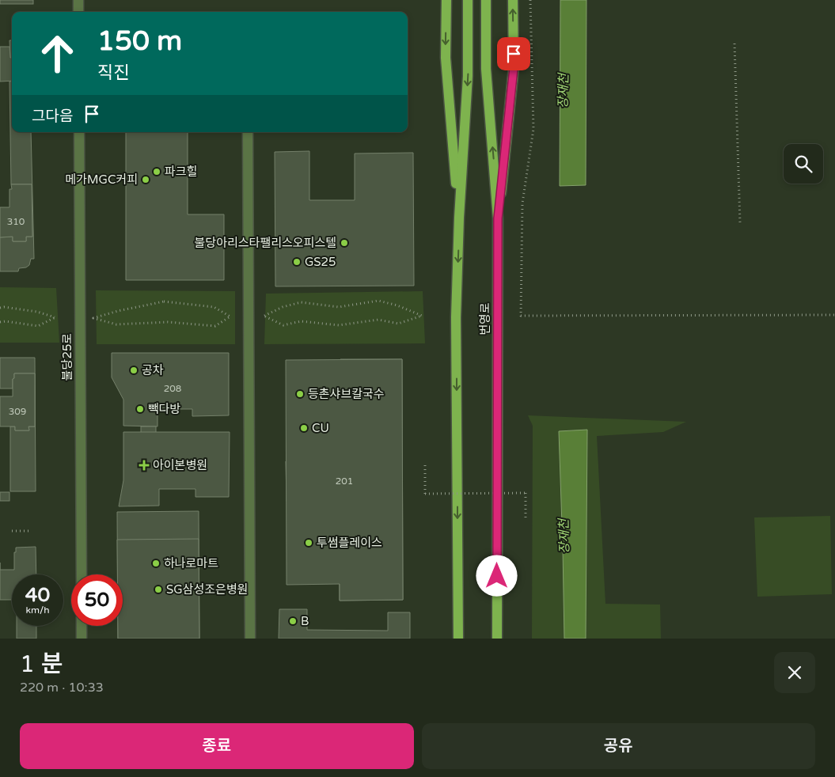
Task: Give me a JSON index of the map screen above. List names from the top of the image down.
{
  "streets": {
    "main road": ["번영로"],
    "street": ["불당25로"]
  },
  "water": ["장재천"],
  "places": {
    "other": [
      "파크힐",
      "메가MGC커피",
      "불당아리스타팰리스오피스텔",
      "GS25",
      "공차",
      "등촌샤브칼국수",
      "빽다방",
      "CU",
      "투썸플레이스",
      "하나로마트",
      "SG삼성조은병원",
      "B"
    ],
    "health": ["아이본병원"]
  },
  "house_numbers": [
    "310",
    "208",
    "309",
    "201"
  ],
  "page": {
    "turn": ["150 m", "직진"],
    "then": "그다음",
    "speed": "40 km/h",
    "limit": "50",
    "heading": ["1 분", "220 m · 10:33"],
    "buttons": ["종료", "공유"]
  }
}
